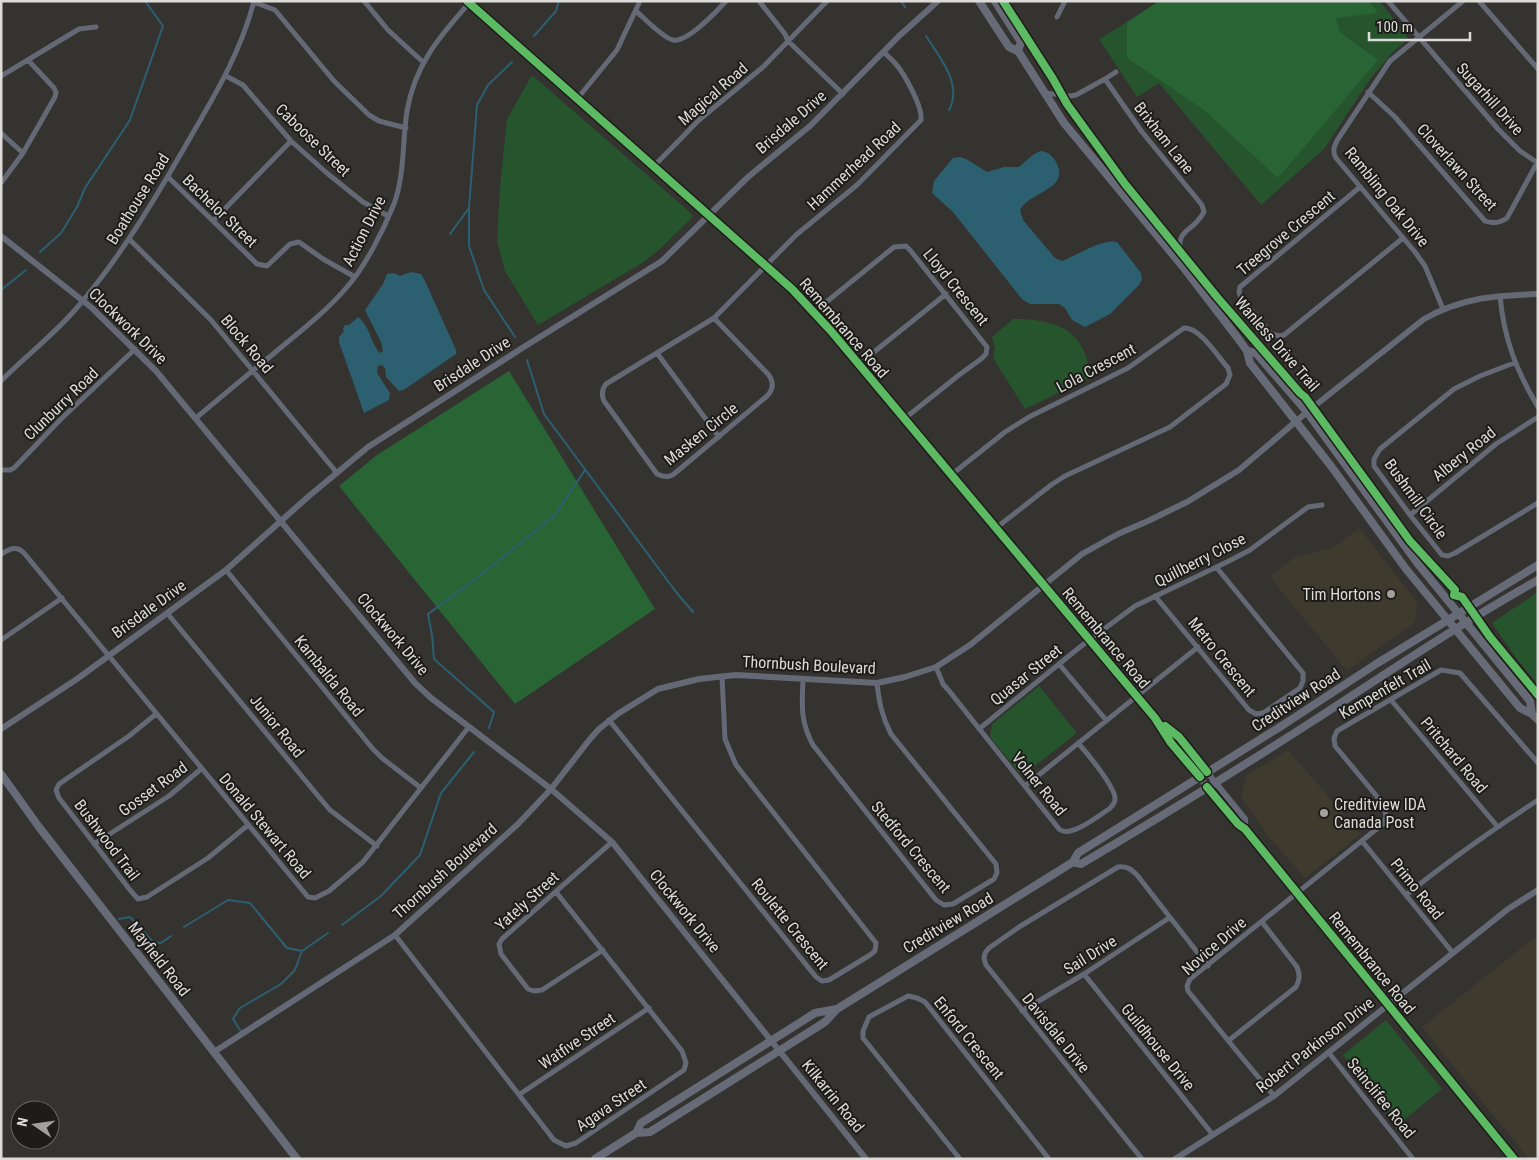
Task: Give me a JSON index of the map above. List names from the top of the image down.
{
  "streets": {
    "main road": ["Creditview Road", "Mayfield Road"],
    "street": [
      "Magical Road",
      "Sugarhill Drive",
      "Brisdale Drive",
      "Brixham Lane",
      "Caboose Street",
      "Hammerhead Road",
      "Cloverlawn Street",
      "Rambling Oak Drive",
      "Boathouse Road",
      "Bachelor Street",
      "Action Drive",
      "Treegrove Crescent",
      "Lloyd Crescent",
      "Clockwork Drive",
      "Remembrance Road",
      "Block Road",
      "Lola Crescent",
      "Clunburry Road",
      "Masken Circle",
      "Albery Road",
      "Bushmill Circle",
      "Quillberry Close",
      "Metro Crescent",
      "Thornbush Boulevard",
      "Quasar Street",
      "Kambalda Road",
      "Kempenfelt Trail",
      "Junior Road",
      "Pritchard Road",
      "Volner Road",
      "Gosset Road",
      "Donald Stewart Road",
      "Bushwood Trail",
      "Stedford Crescent",
      "Primo Road",
      "Yately Street",
      "Roulette Crescent",
      "Novice Drive",
      "Sail Drive",
      "Davisdale Drive",
      "Enford Crescent",
      "Watfive Street",
      "Robert Parkinson Drive",
      "Guildhouse Drive",
      "Kilkarrin Road",
      "Seinclifee Road",
      "Agava Street"
    ],
    "cycle path": ["Wanless Drive Trail"]
  },
  "crossings": [
    ["Magical Road", "Remembrance Road"],
    ["Sugarhill Drive", "Cloverlawn Street"],
    ["Sugarhill Drive", "Rambling Oak Drive"],
    ["Brisdale Drive", "Hammerhead Road"],
    ["Brisdale Drive", "Clockwork Drive"],
    ["Brisdale Drive", "Remembrance Road"],
    ["Brisdale Drive", "Block Road"],
    ["Brisdale Drive", "Kambalda Road"],
    ["Brisdale Drive", "Junior Road"],
    ["Brisdale Drive", "Donald Stewart Road"],
    ["Caboose Street", "Boathouse Road"],
    ["Caboose Street", "Action Drive"],
    ["Hammerhead Road", "Remembrance Road"],
    ["Hammerhead Road", "Masken Circle"],
    ["Cloverlawn Street", "Rambling Oak Drive"],
    ["Rambling Oak Drive", "Treegrove Crescent"],
    ["Rambling Oak Drive", "Thornbush Boulevard"],
    ["Boathouse Road", "Bachelor Street"],
    ["Boathouse Road", "Clockwork Drive"],
    ["Boathouse Road", "Block Road"],
    ["Bachelor Street", "Action Drive"],
    ["Action Drive", "Clockwork Drive"],
    ["Action Drive", "Remembrance Road"],
    ["Action Drive", "Block Road"],
    ["Lloyd Crescent", "Remembrance Road"],
    ["Clockwork Drive", "Clunburry Road"],
    ["Clockwork Drive", "Thornbush Boulevard"],
    ["Clockwork Drive", "Creditview Road"],
    ["Clockwork Drive", "Donald Stewart Road"],
    ["Clockwork Drive", "Yately Street"],
    ["Clockwork Drive", "Kilkarrin Road"],
    ["Remembrance Road", "Lola Crescent"],
    ["Remembrance Road", "Masken Circle"],
    ["Remembrance Road", "Quillberry Close"],
    ["Remembrance Road", "Thornbush Boulevard"],
    ["Remembrance Road", "Quasar Street"],
    ["Remembrance Road", "Kempenfelt Trail"],
    ["Remembrance Road", "Creditview Road"],
    ["Remembrance Road", "Novice Drive"],
    ["Remembrance Road", "Robert Parkinson Drive"],
    ["Albery Road", "Bushmill Circle"],
    ["Quillberry Close", "Metro Crescent"],
    ["Quillberry Close", "Quasar Street"],
    ["Thornbush Boulevard", "Volner Road"],
    ["Thornbush Boulevard", "Stedford Crescent"],
    ["Thornbush Boulevard", "Roulette Crescent"],
    ["Thornbush Boulevard", "Mayfield Road"],
    ["Thornbush Boulevard", "Agava Street"],
    ["Quasar Street", "Volner Road"],
    ["Kambalda Road", "Donald Stewart Road"],
    ["Kempenfelt Trail", "Pritchard Road"],
    ["Kempenfelt Trail", "Primo Road"],
    ["Kempenfelt Trail", "Novice Drive"],
    ["Creditview Road", "Kilkarrin Road"],
    ["Junior Road", "Donald Stewart Road"],
    ["Gosset Road", "Donald Stewart Road"],
    ["Gosset Road", "Bushwood Trail"],
    ["Donald Stewart Road", "Bushwood Trail"],
    ["Primo Road", "Robert Parkinson Drive"],
    ["Yately Street", "Agava Street"],
    ["Novice Drive", "Robert Parkinson Drive"],
    ["Sail Drive", "Davisdale Drive"],
    ["Sail Drive", "Guildhouse Drive"],
    ["Watfive Street", "Agava Street"],
    ["Robert Parkinson Drive", "Guildhouse Drive"],
    ["Robert Parkinson Drive", "Seinclifee Road"]
  ],
  "places": ["Tim Hortons", "Creditview IDA Canada Post"],
  "scale_bar": "100 m",
  "north": "left"
}
